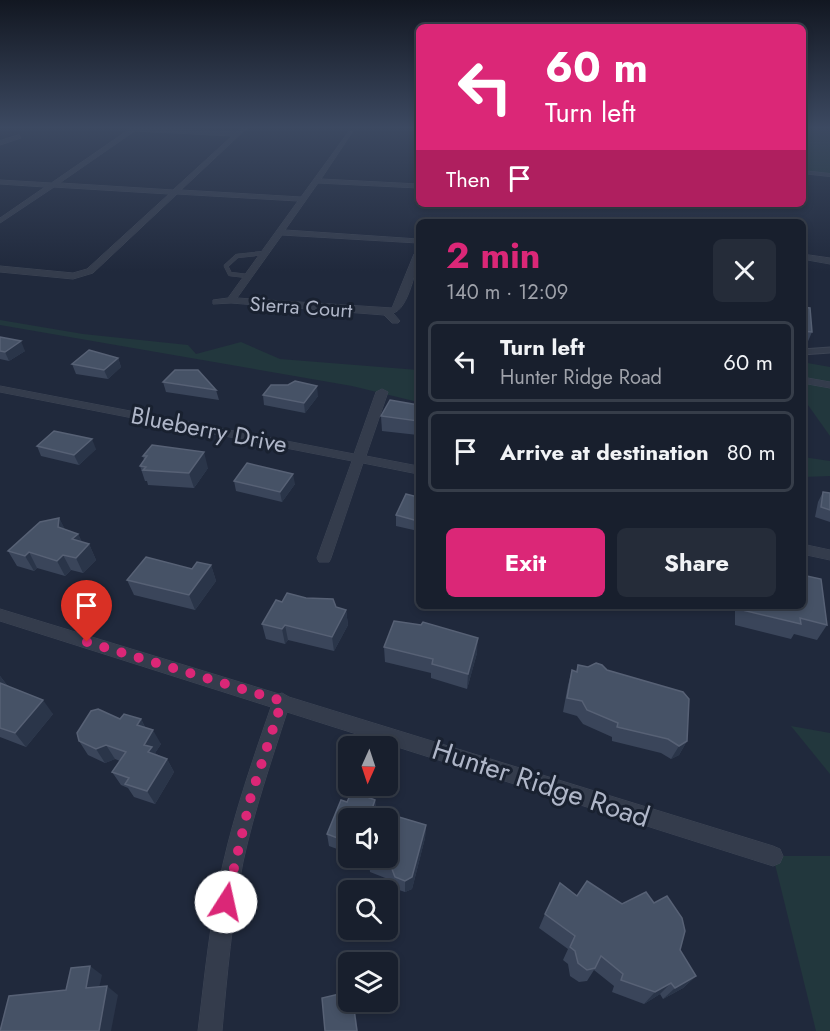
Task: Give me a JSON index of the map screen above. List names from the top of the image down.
{
  "streets": {
    "street": ["Sierra Court", "Blueberry Drive", "Hunter Ridge Road"]
  },
  "north": "bottom",
  "page": {
    "turn": ["60 m", "Turn left"],
    "then": "Then",
    "heading": ["2 min", "140 m · 12:09"],
    "list": [
      {
        "name": "Turn left",
        "note": "Hunter Ridge Road",
        "value": "60 m"
      },
      {
        "name": "Arrive at destination",
        "value": "80 m"
      }
    ],
    "buttons": ["Exit", "Share"]
  }
}
